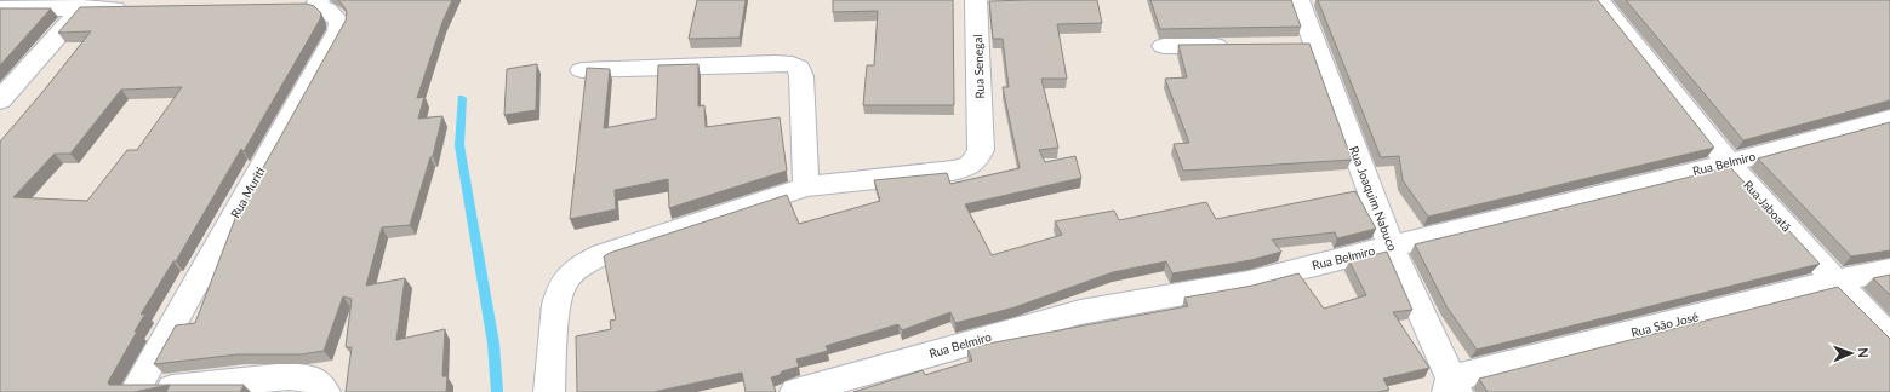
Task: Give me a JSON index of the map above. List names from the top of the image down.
{
  "streets": {
    "street": [
      "Rua Senegal",
      "Rua Belmiro",
      "Rua Muriti",
      "Rua Joaquim Nabuco",
      "Rua Jaboatã",
      "Rua São José"
    ]
  },
  "crossings": [
    ["Rua Belmiro", "Rua Joaquim Nabuco"],
    ["Rua Belmiro", "Rua Jaboatã"],
    ["Rua Joaquim Nabuco", "Rua São José"],
    ["Rua Jaboatã", "Rua São José"]
  ],
  "north": "right"
}
